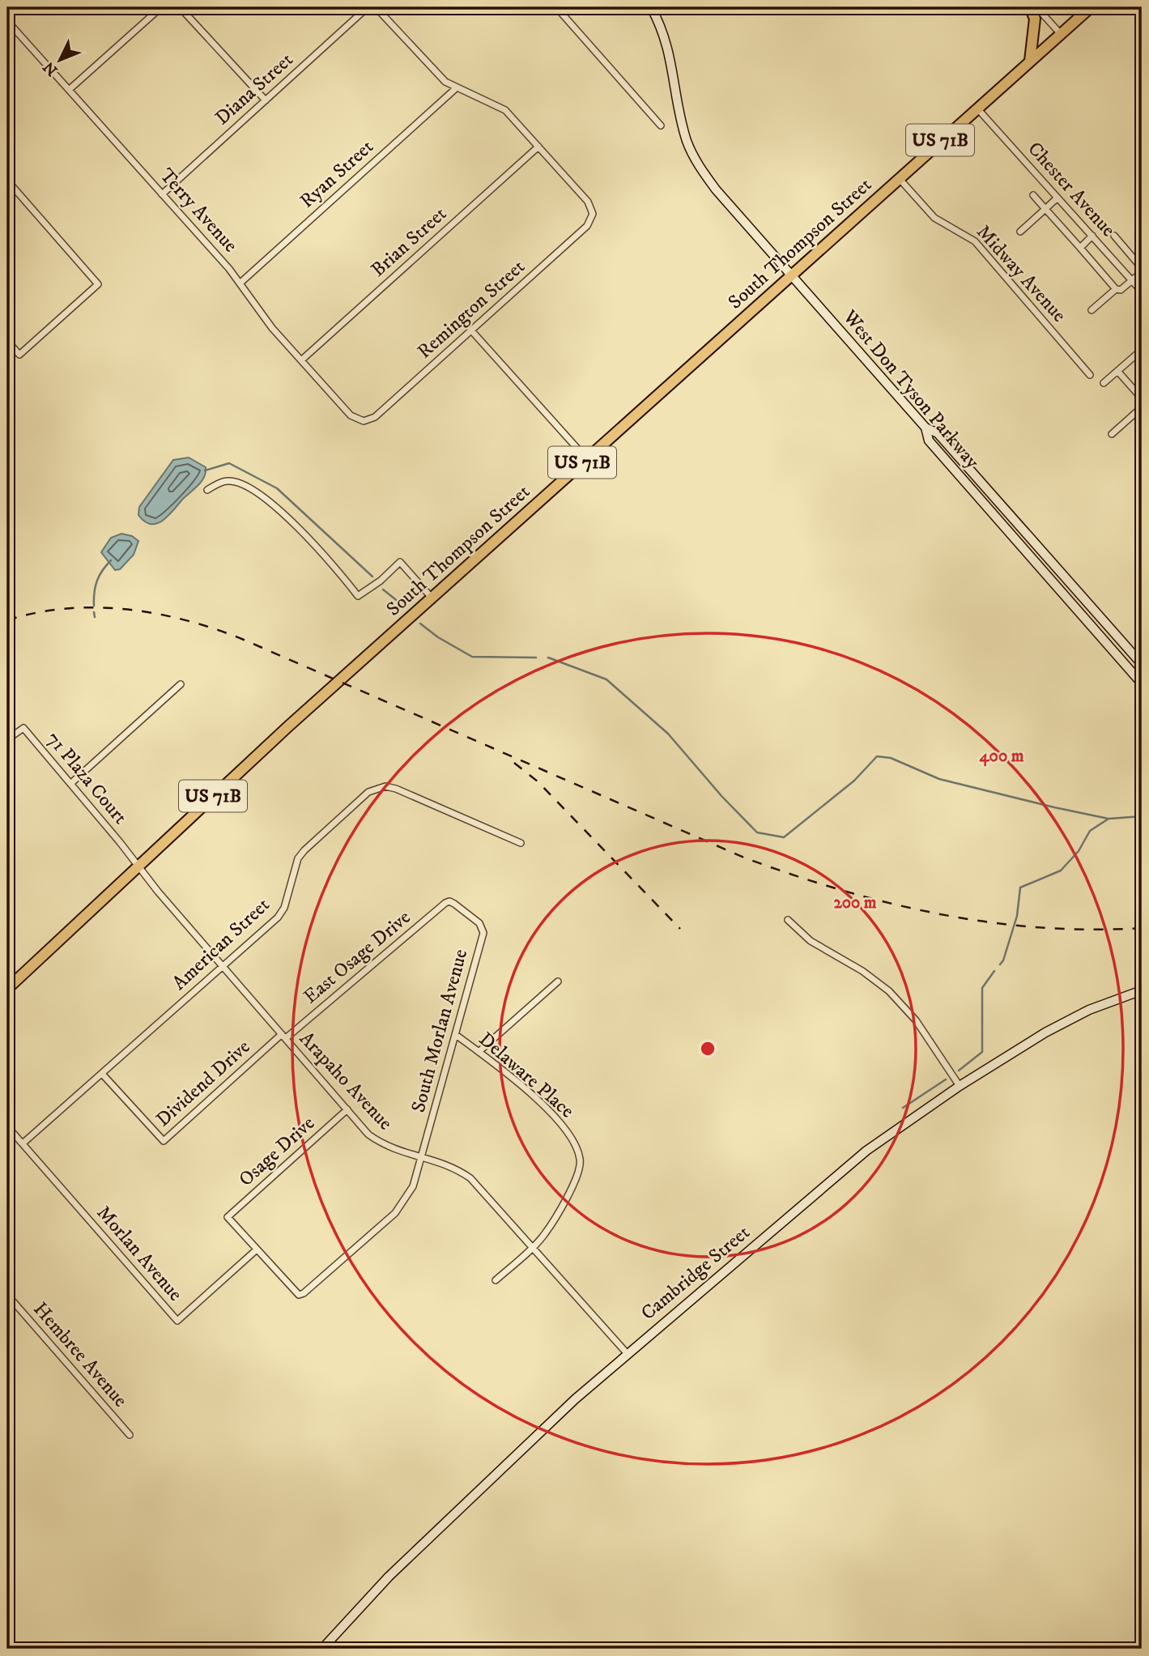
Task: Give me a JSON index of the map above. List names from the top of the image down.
{
  "streets": {
    "highway": ["US 71B", "South Thompson Street"],
    "main road": ["West Don Tyson Parkway", "Cambridge Street"],
    "street": [
      "Diana Street",
      "Ryan Street",
      "Chester Avenue",
      "Terry Avenue",
      "Brian Street",
      "Midway Avenue",
      "Remington Street",
      "71 Plaza Court",
      "American Street",
      "East Osage Drive",
      "South Morlan Avenue",
      "Delaware Place",
      "Arapaho Avenue",
      "Dividend Drive",
      "Osage Drive",
      "Morlan Avenue",
      "Hembree Avenue"
    ]
  },
  "crossings": [
    ["Diana Street", "Terry Avenue"],
    ["Ryan Street", "Terry Avenue"],
    ["Chester Avenue", "South Thompson Street"],
    ["Terry Avenue", "Brian Street"],
    ["Terry Avenue", "Remington Street"],
    ["Brian Street", "Remington Street"],
    ["South Thompson Street", "Midway Avenue"],
    ["South Thompson Street", "West Don Tyson Parkway"],
    ["South Thompson Street", "71 Plaza Court"],
    ["South Thompson Street", "Arapaho Avenue"],
    ["71 Plaza Court", "Arapaho Avenue"],
    ["American Street", "Arapaho Avenue"],
    ["American Street", "Dividend Drive"],
    ["American Street", "Morlan Avenue"],
    ["East Osage Drive", "South Morlan Avenue"],
    ["East Osage Drive", "Arapaho Avenue"],
    ["East Osage Drive", "Dividend Drive"],
    ["South Morlan Avenue", "Delaware Place"],
    ["South Morlan Avenue", "Arapaho Avenue"],
    ["South Morlan Avenue", "Osage Drive"],
    ["South Morlan Avenue", "Morlan Avenue"],
    ["Delaware Place", "Arapaho Avenue"],
    ["Arapaho Avenue", "Dividend Drive"],
    ["Arapaho Avenue", "Osage Drive"],
    ["Arapaho Avenue", "Cambridge Street"],
    ["Osage Drive", "Morlan Avenue"]
  ],
  "north": "bottom left",
  "rings": ["400 m", "200 m"]
}
